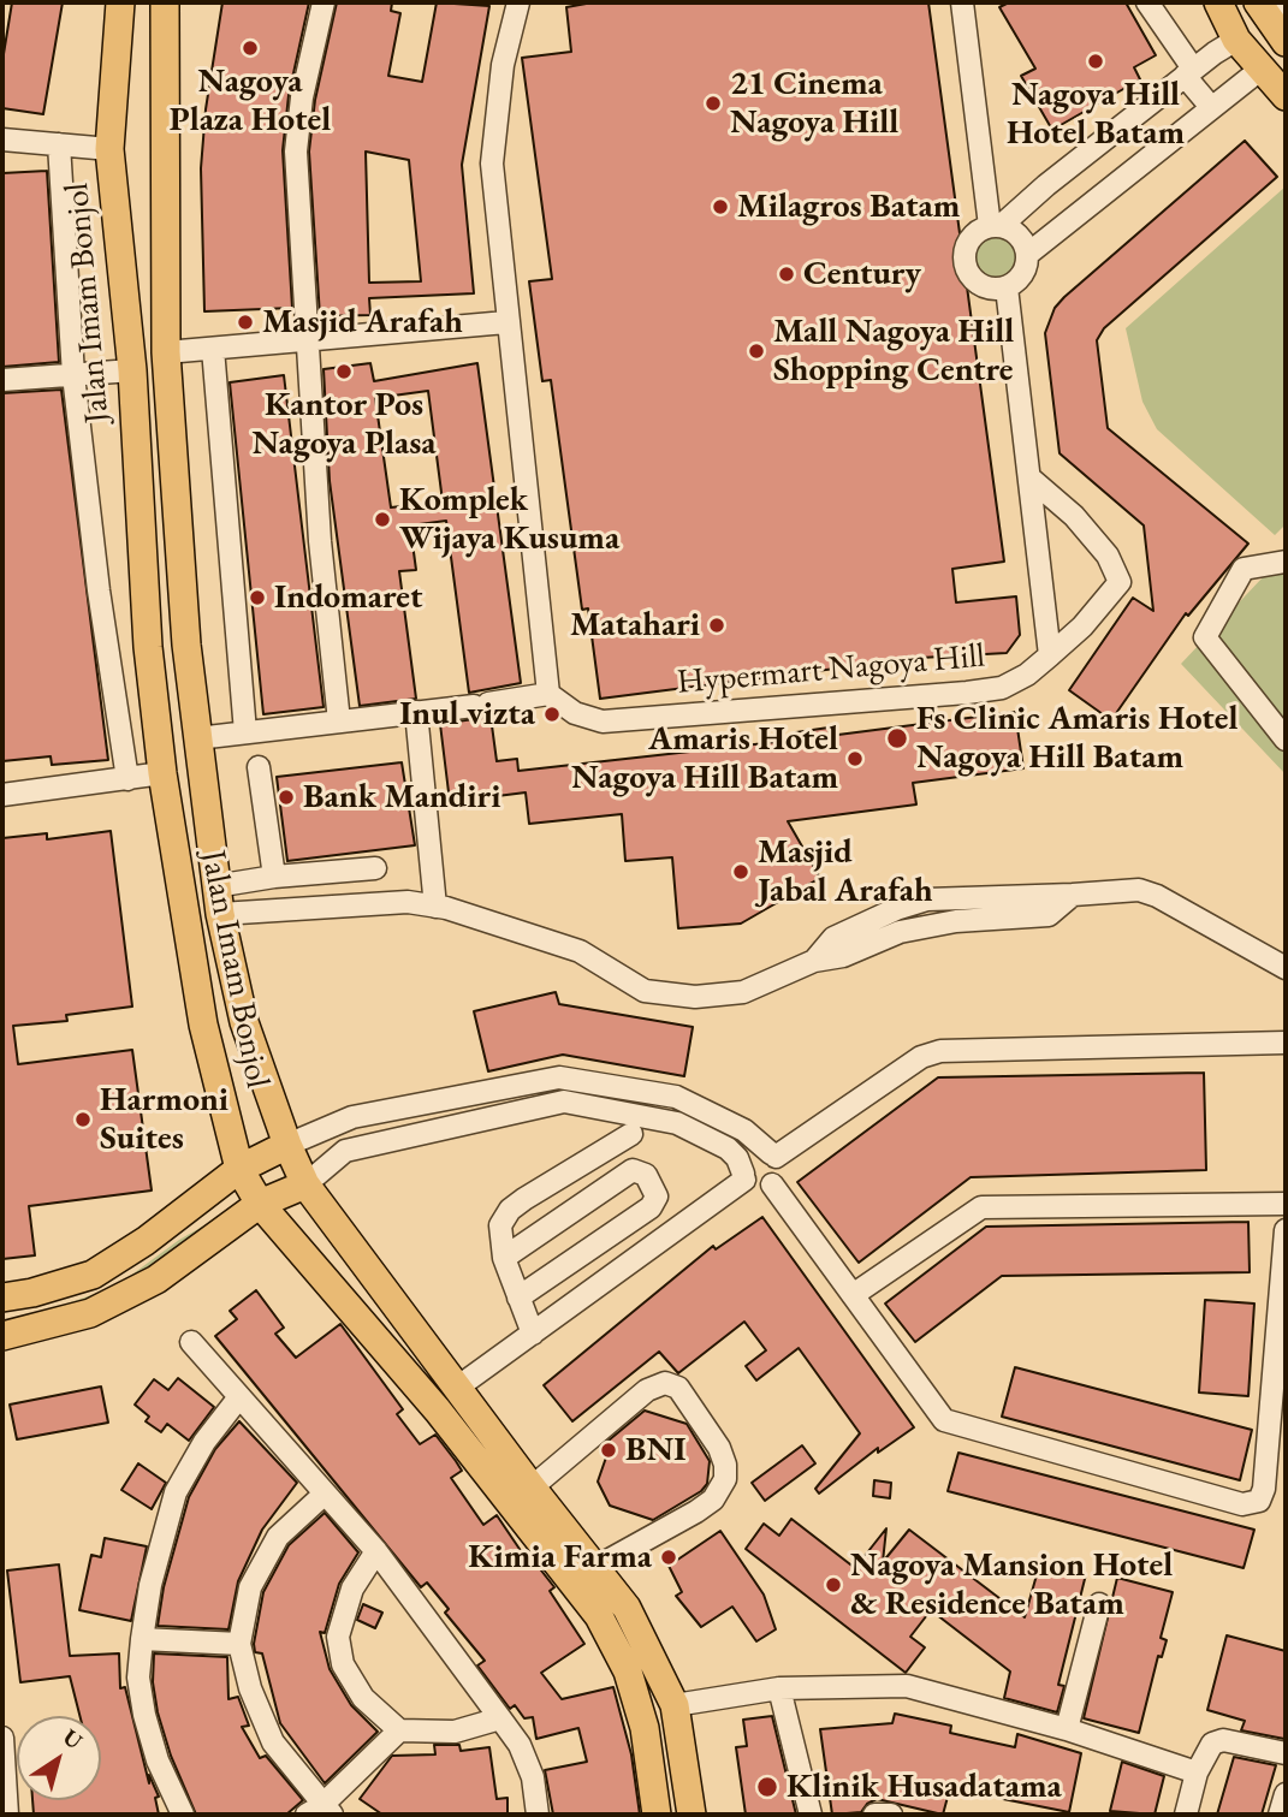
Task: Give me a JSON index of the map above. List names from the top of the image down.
{
  "streets": {
    "main road": ["Jalan Imam Bonjol"],
    "street": ["Hypermart Nagoya Hill"]
  },
  "places": [
    "Nagoya Plaza Hotel",
    "Nagoya Hill Hotel Batam",
    "21 Cinema Nagoya Hill",
    "Milagros Batam",
    "Century",
    "Masjid Arafah",
    "Mall Nagoya Hill Shopping Centre",
    "Kantor Pos Nagoya Plasa",
    "Komplek Wijaya Kusuma",
    "Indomaret",
    "Matahari",
    "Inul vizta",
    "Fs Clinic Amaris Hotel Nagoya Hill Batam",
    "Amaris Hotel Nagoya Hill Batam",
    "Bank Mandiri",
    "Masjid Jabal Arafah",
    "Harmoni Suites",
    "BNI",
    "Kimia Farma",
    "Nagoya Mansion Hotel & Residence Batam",
    "Klinik Husadatama"
  ],
  "north": "top right"
}
